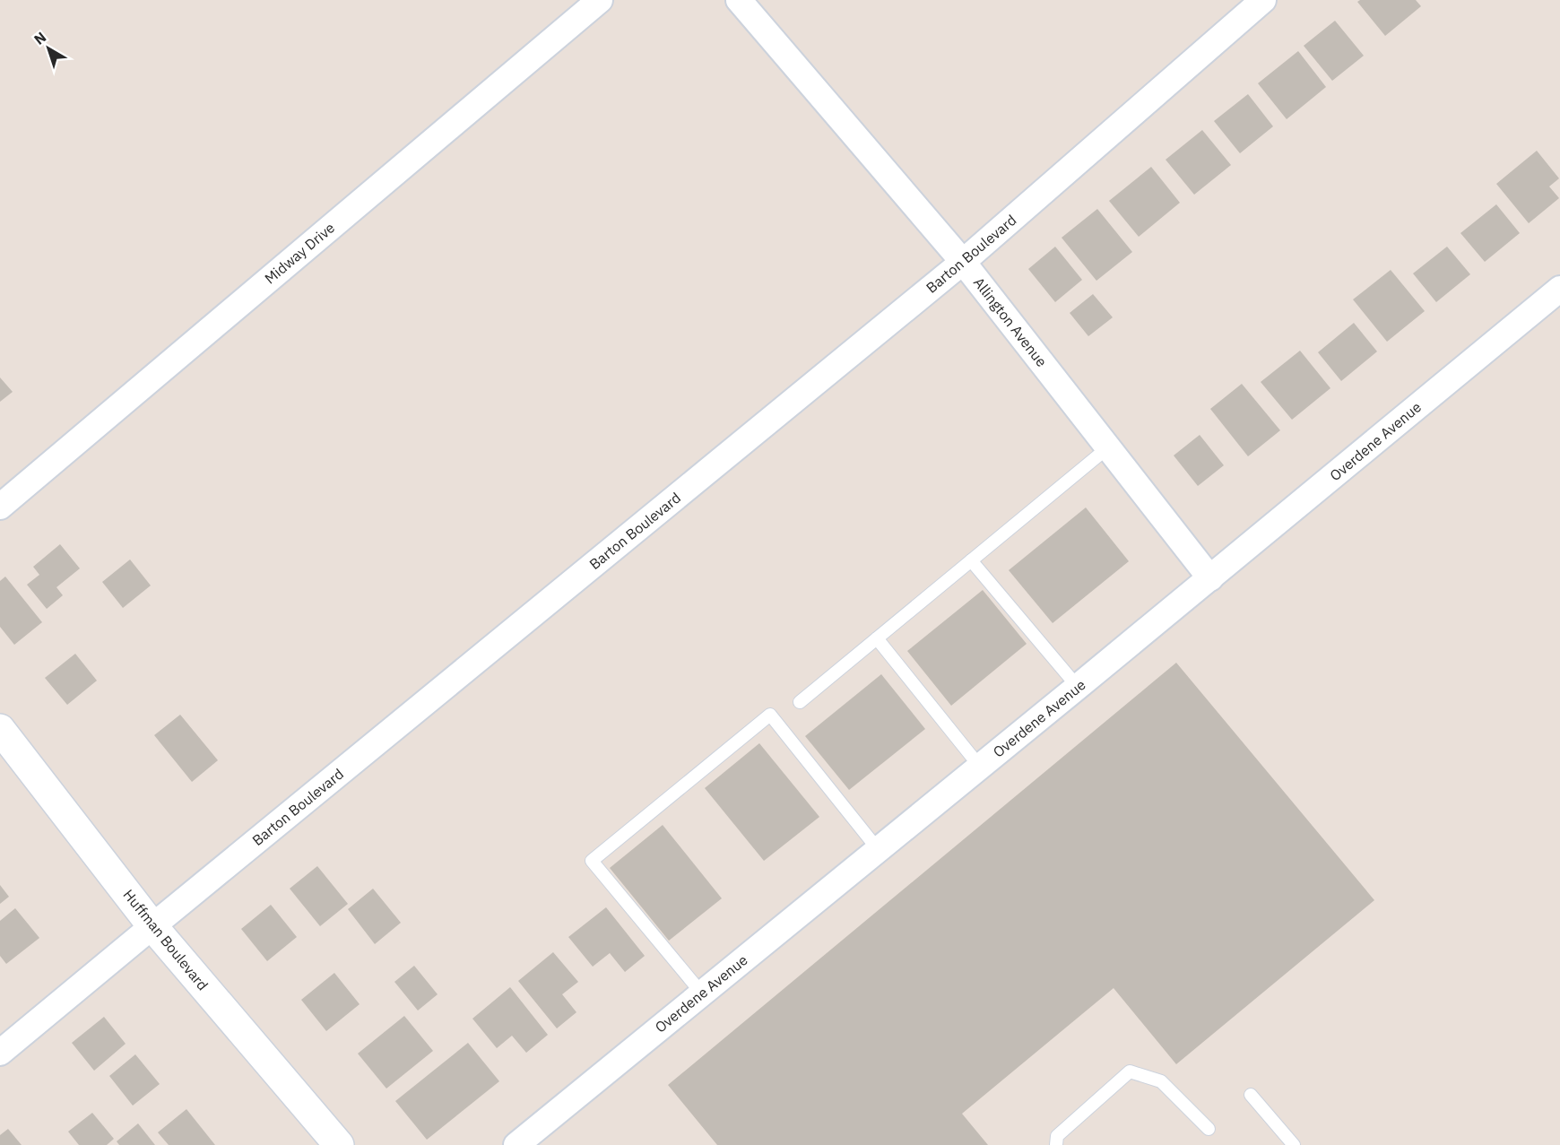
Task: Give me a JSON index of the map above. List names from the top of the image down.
{
  "streets": {
    "street": [
      "Midway Drive",
      "Barton Boulevard",
      "Allington Avenue",
      "Overdene Avenue",
      "Huffman Boulevard"
    ]
  },
  "crossings": [
    ["Barton Boulevard", "Allington Avenue"],
    ["Barton Boulevard", "Huffman Boulevard"],
    ["Allington Avenue", "Overdene Avenue"]
  ],
  "north": "top left"
}
